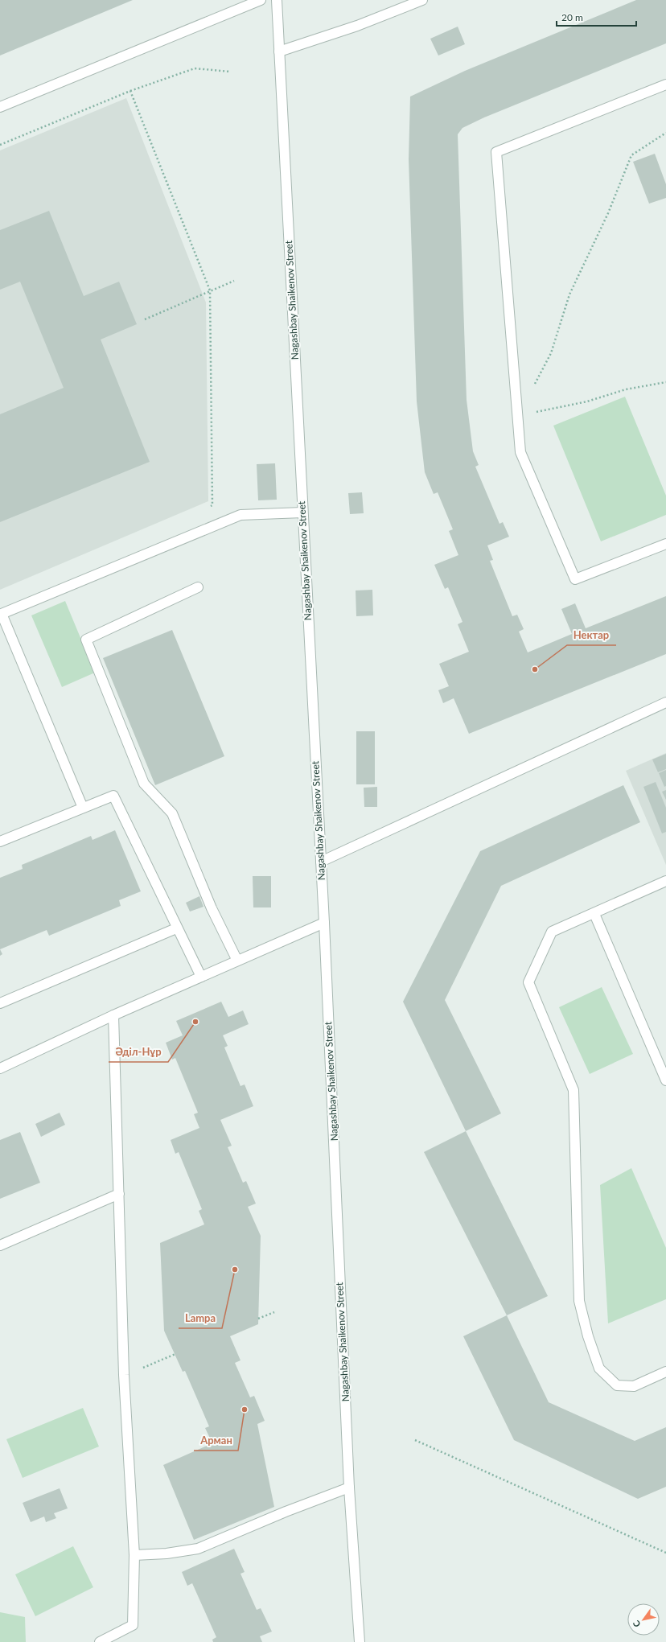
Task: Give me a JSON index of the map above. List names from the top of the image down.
{
  "streets": {
    "street": ["Nagashbay Shaikenov Street"]
  },
  "places": [
    "Нектар",
    "Әділ-Нұр",
    "Lampa",
    "Арман"
  ],
  "scale_bar": "20 m",
  "north": "bottom left"
}
